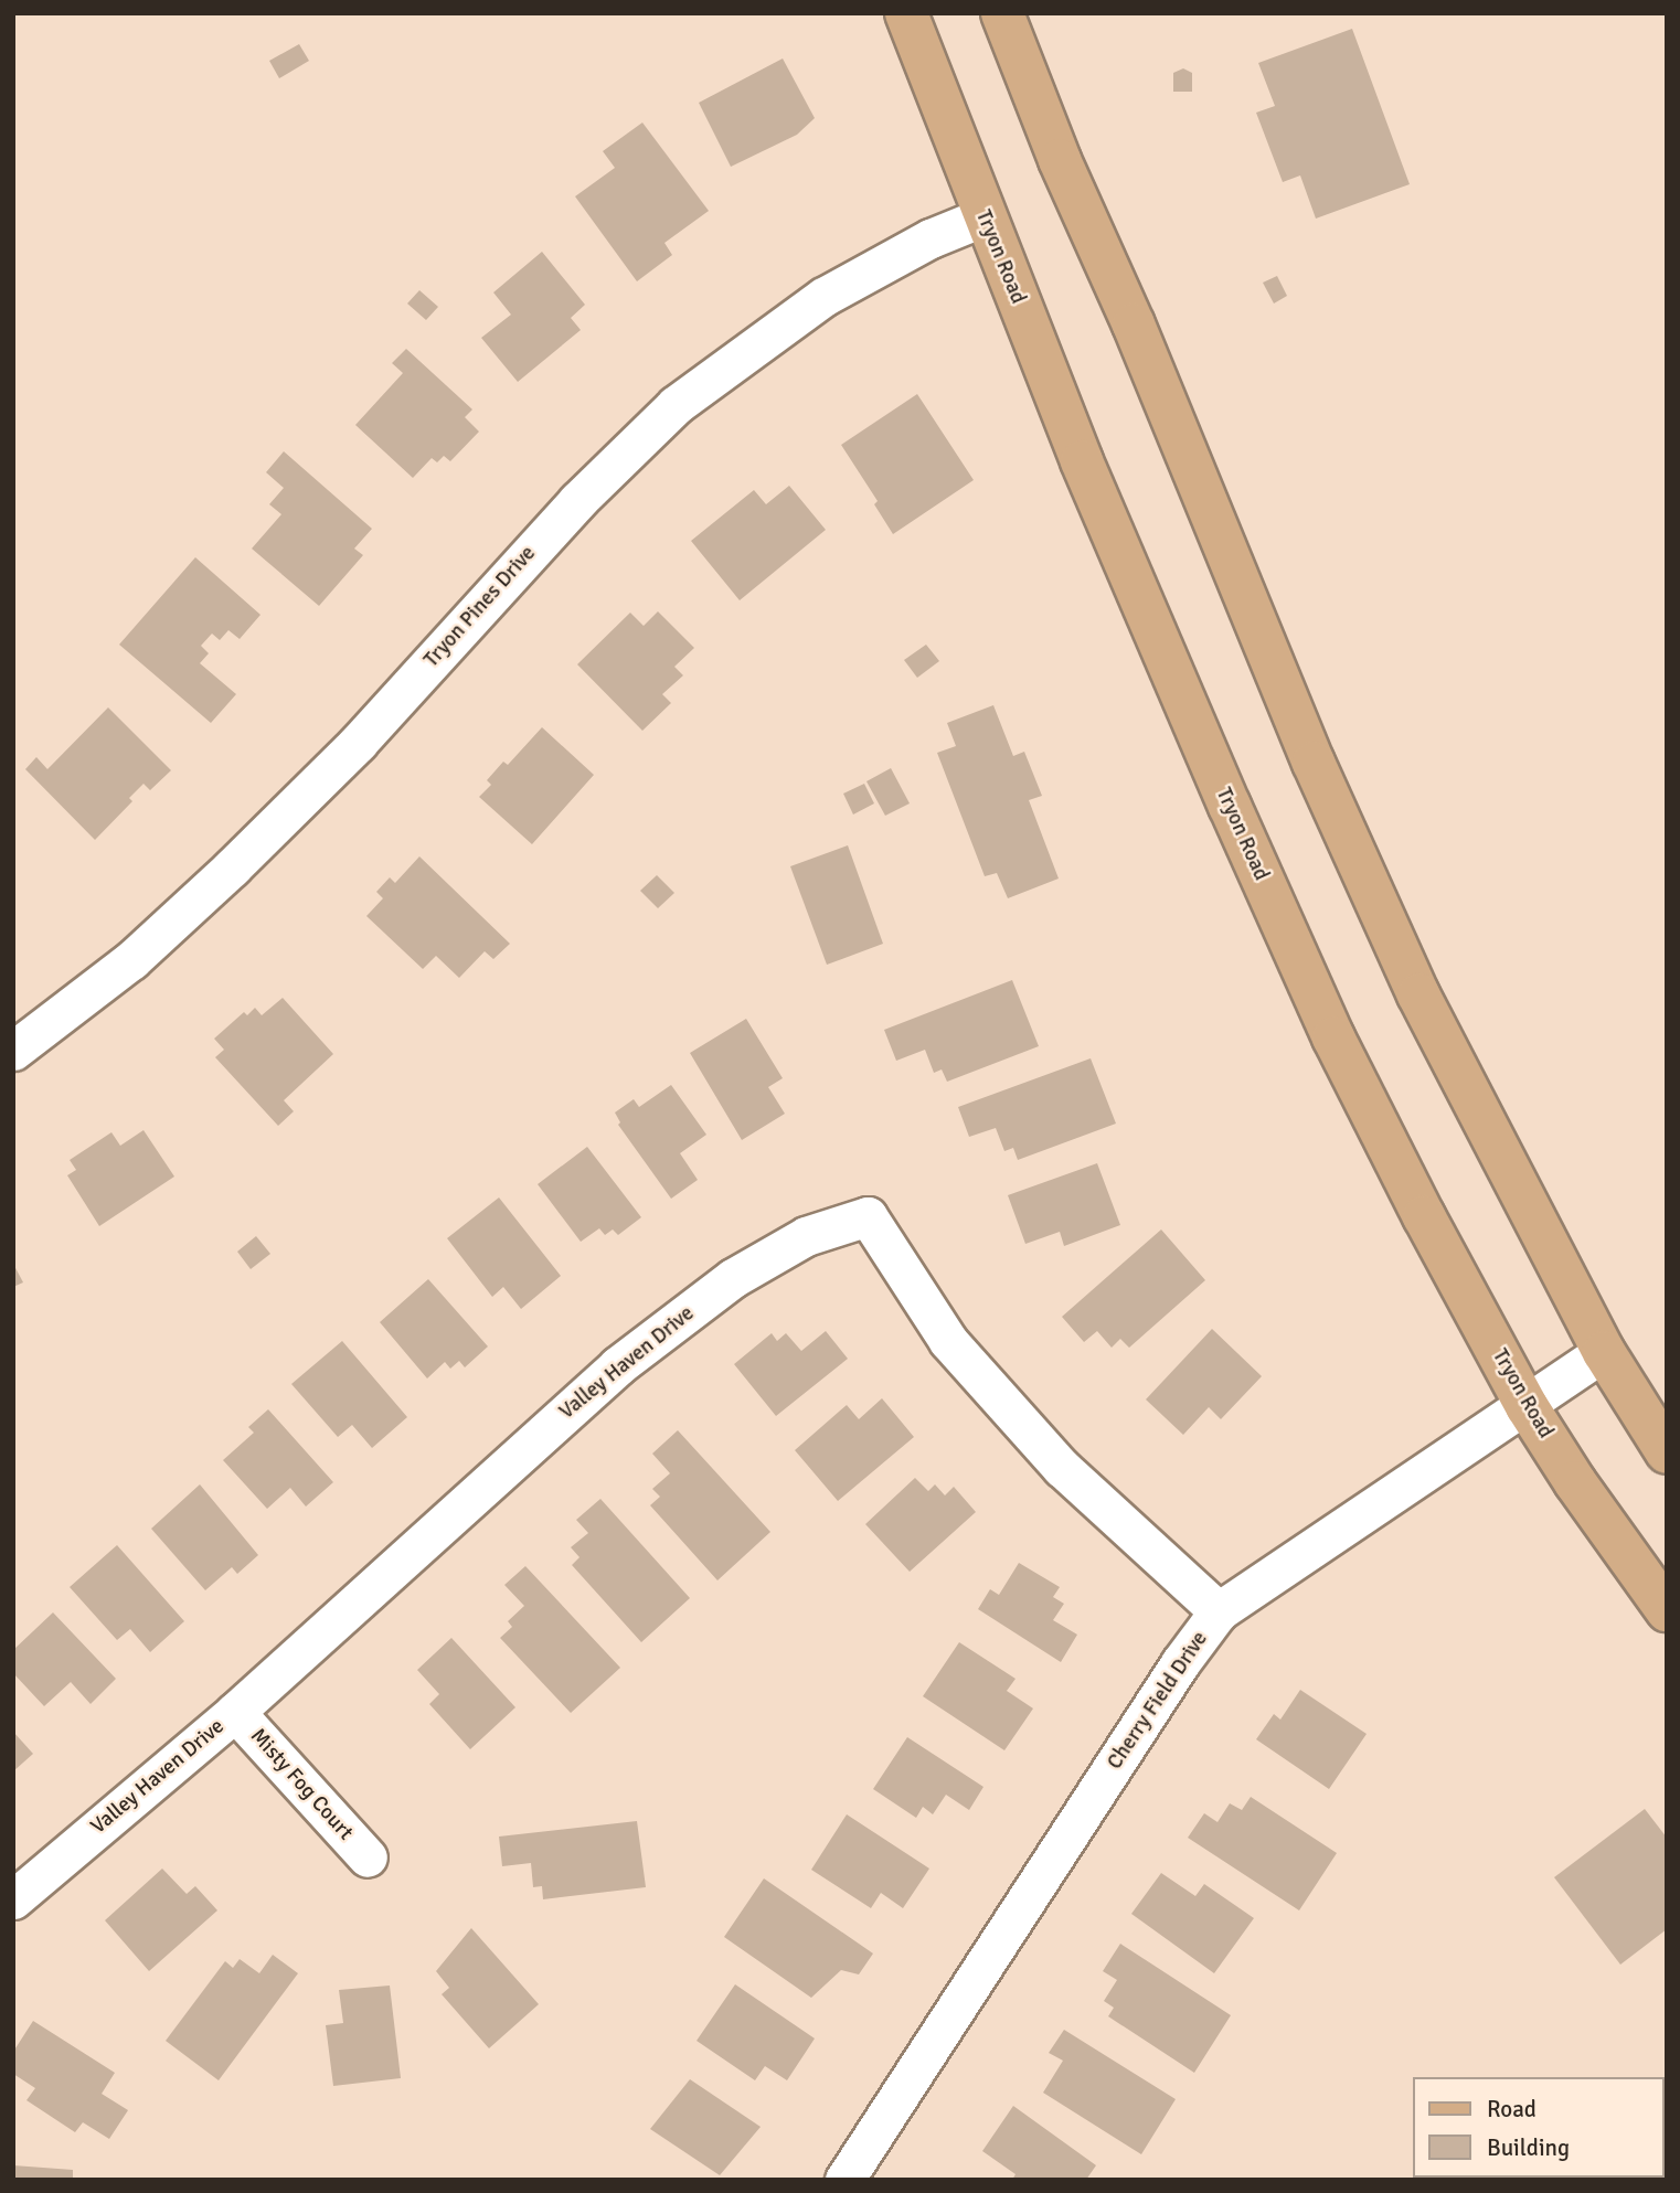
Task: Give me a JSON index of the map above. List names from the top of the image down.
{
  "streets": {
    "main road": ["Tryon Road"],
    "street": [
      "Tryon Pines Drive",
      "Valley Haven Drive",
      "Cherry Field Drive",
      "Misty Fog Court"
    ]
  },
  "crossings": [
    ["Tryon Road", "Tryon Pines Drive"],
    ["Tryon Road", "Cherry Field Drive"],
    ["Valley Haven Drive", "Cherry Field Drive"],
    ["Valley Haven Drive", "Misty Fog Court"]
  ],
  "legend": ["Road", "Building"]
}
